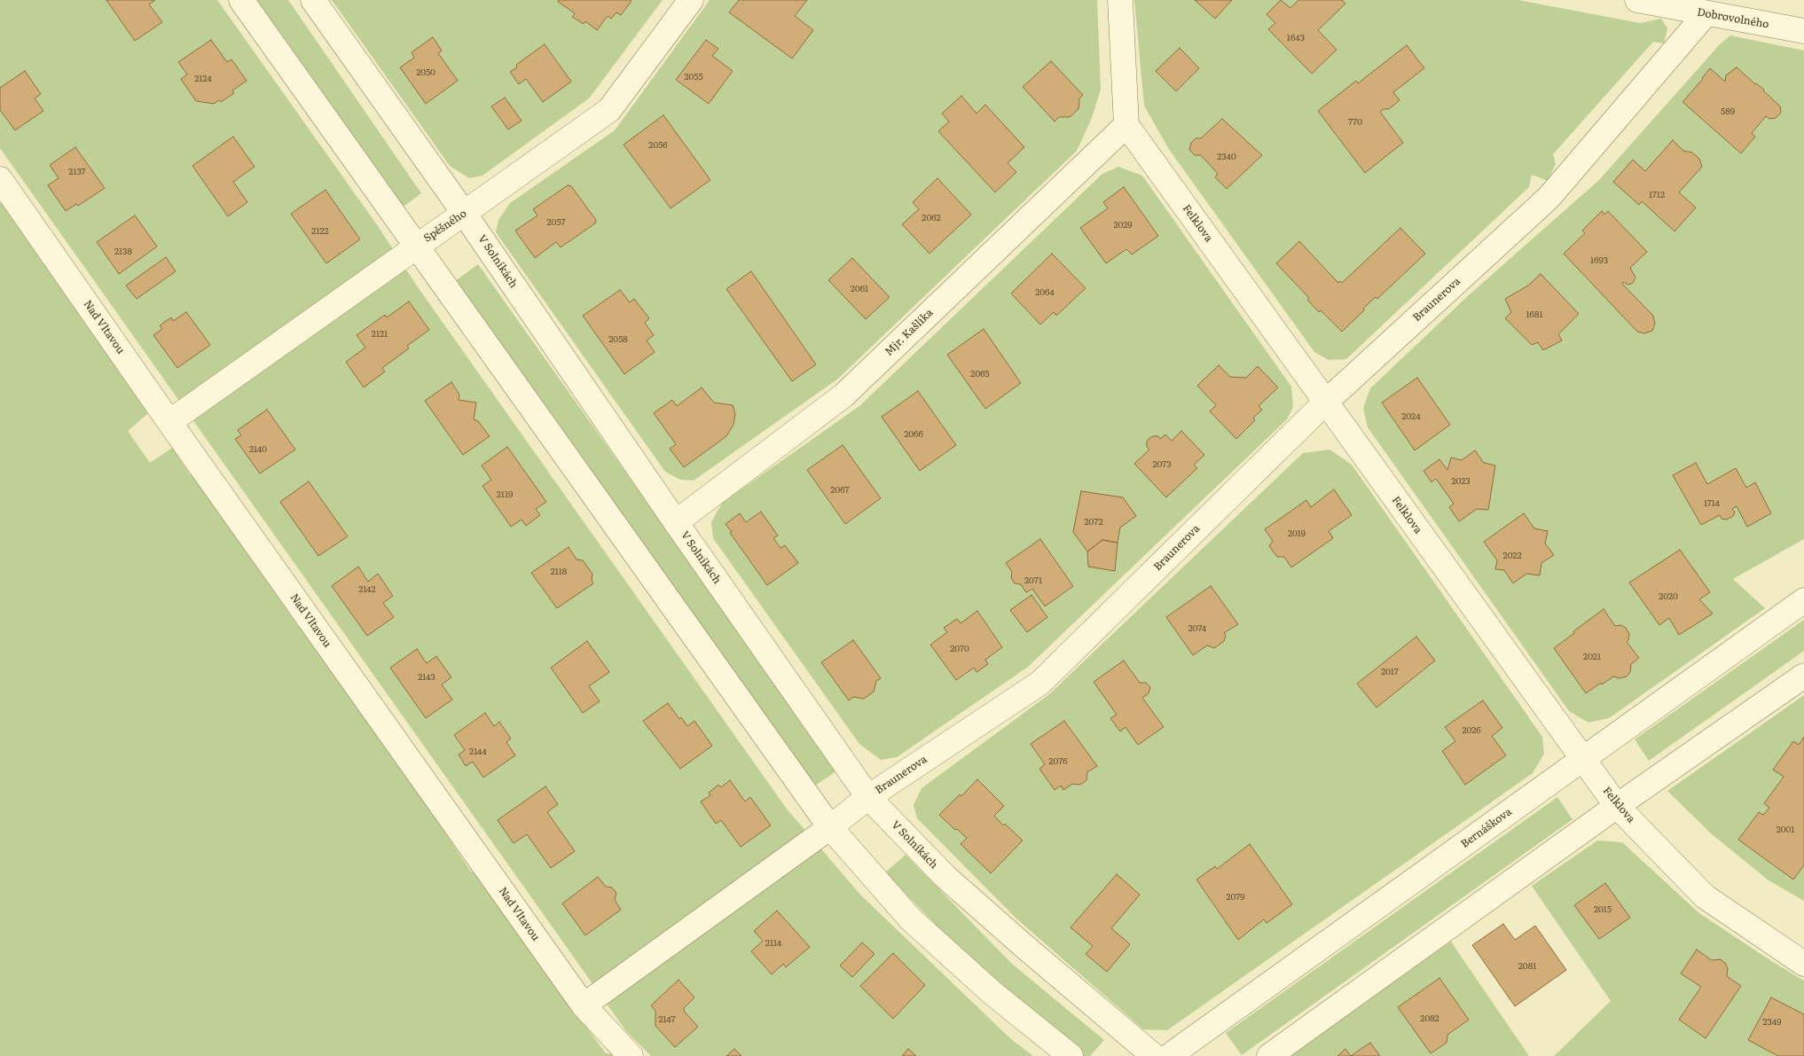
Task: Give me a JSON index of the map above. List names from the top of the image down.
{
  "streets": {
    "street": [
      "Dobrovolného",
      "Felklova",
      "Spěšného",
      "V Solníkách",
      "Braunerova",
      "Nad Vltavou",
      "Mjr. Kašlíka",
      "Bernáškova"
    ]
  },
  "crossings": [
    ["Dobrovolného", "Braunerova"],
    ["Felklova", "Braunerova"],
    ["Felklova", "Mjr. Kašlíka"],
    ["Felklova", "Bernáškova"],
    ["Spěšného", "V Solníkách"],
    ["Spěšného", "Nad Vltavou"],
    ["V Solníkách", "Braunerova"],
    ["V Solníkách", "Mjr. Kašlíka"],
    ["Braunerova", "Nad Vltavou"]
  ],
  "house_numbers": [
    "1643",
    "2050",
    "2055",
    "2124",
    "589",
    "770",
    "2056",
    "2340",
    "2137",
    "1712",
    "2062",
    "2057",
    "2029",
    "2122",
    "2138",
    "1693",
    "2061",
    "2064",
    "1681",
    "2121",
    "2058",
    "2065",
    "2024",
    "2066",
    "2140",
    "2073",
    "2023",
    "2067",
    "2119",
    "1714",
    "2072",
    "2019",
    "2022",
    "2118",
    "2071",
    "2142",
    "2020",
    "2074",
    "2070",
    "2021",
    "2017",
    "2143",
    "2026",
    "2144",
    "2076",
    "2001",
    "2079",
    "2015",
    "2114",
    "2081",
    "2082",
    "2147",
    "2349"
  ]
}
